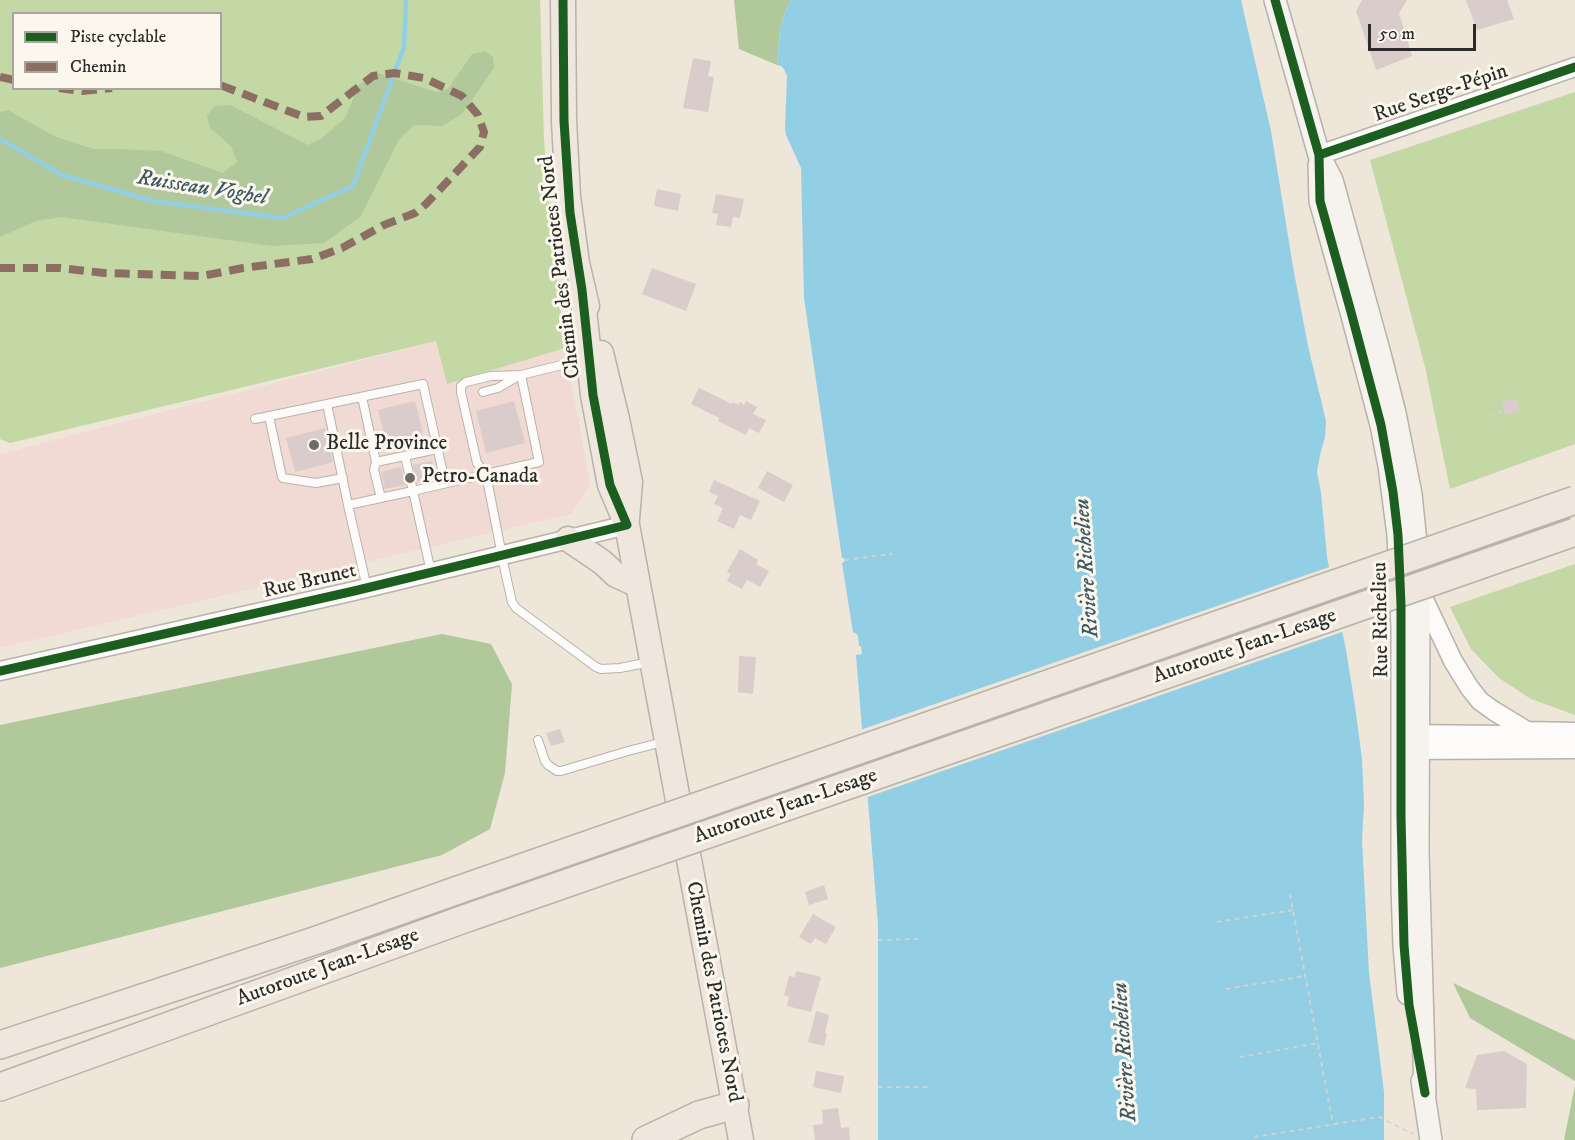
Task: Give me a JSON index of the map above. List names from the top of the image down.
{
  "streets": {
    "highway": ["Autoroute Jean-Lesage"],
    "main road": ["Chemin des Patriotes Nord", "Rue Richelieu"],
    "street": ["Rue Serge-Pépin", "Rue Brunet"]
  },
  "crossings": [
    ["Rue Serge-Pépin", "Rue Richelieu"],
    ["Chemin des Patriotes Nord", "Rue Brunet"]
  ],
  "water": ["Ruisseau Voghel", "Rivière Richelieu"],
  "places": ["Belle Province", "Petro-Canada"],
  "legend": ["Piste cyclable", "Chemin"],
  "scale_bar": "50 m"
}
